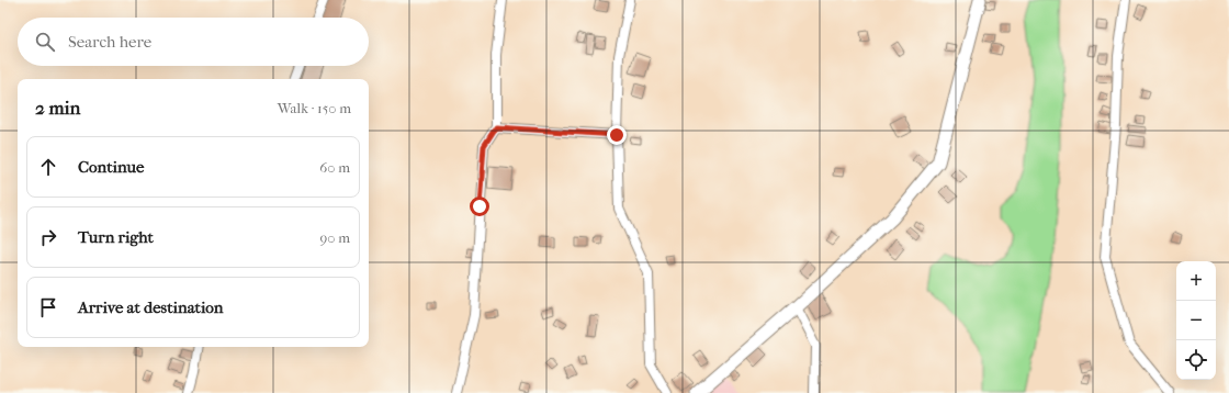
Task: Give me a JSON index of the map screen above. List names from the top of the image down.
{
  "page": {
    "search": "Search here",
    "heading": ["2 min", "Walk · 150 m"],
    "list": [
      ["Continue", "60 m"],
      ["Turn right", "90 m"],
      "Arrive at destination"
    ],
    "map_buttons": ["+", "−"]
  }
}
